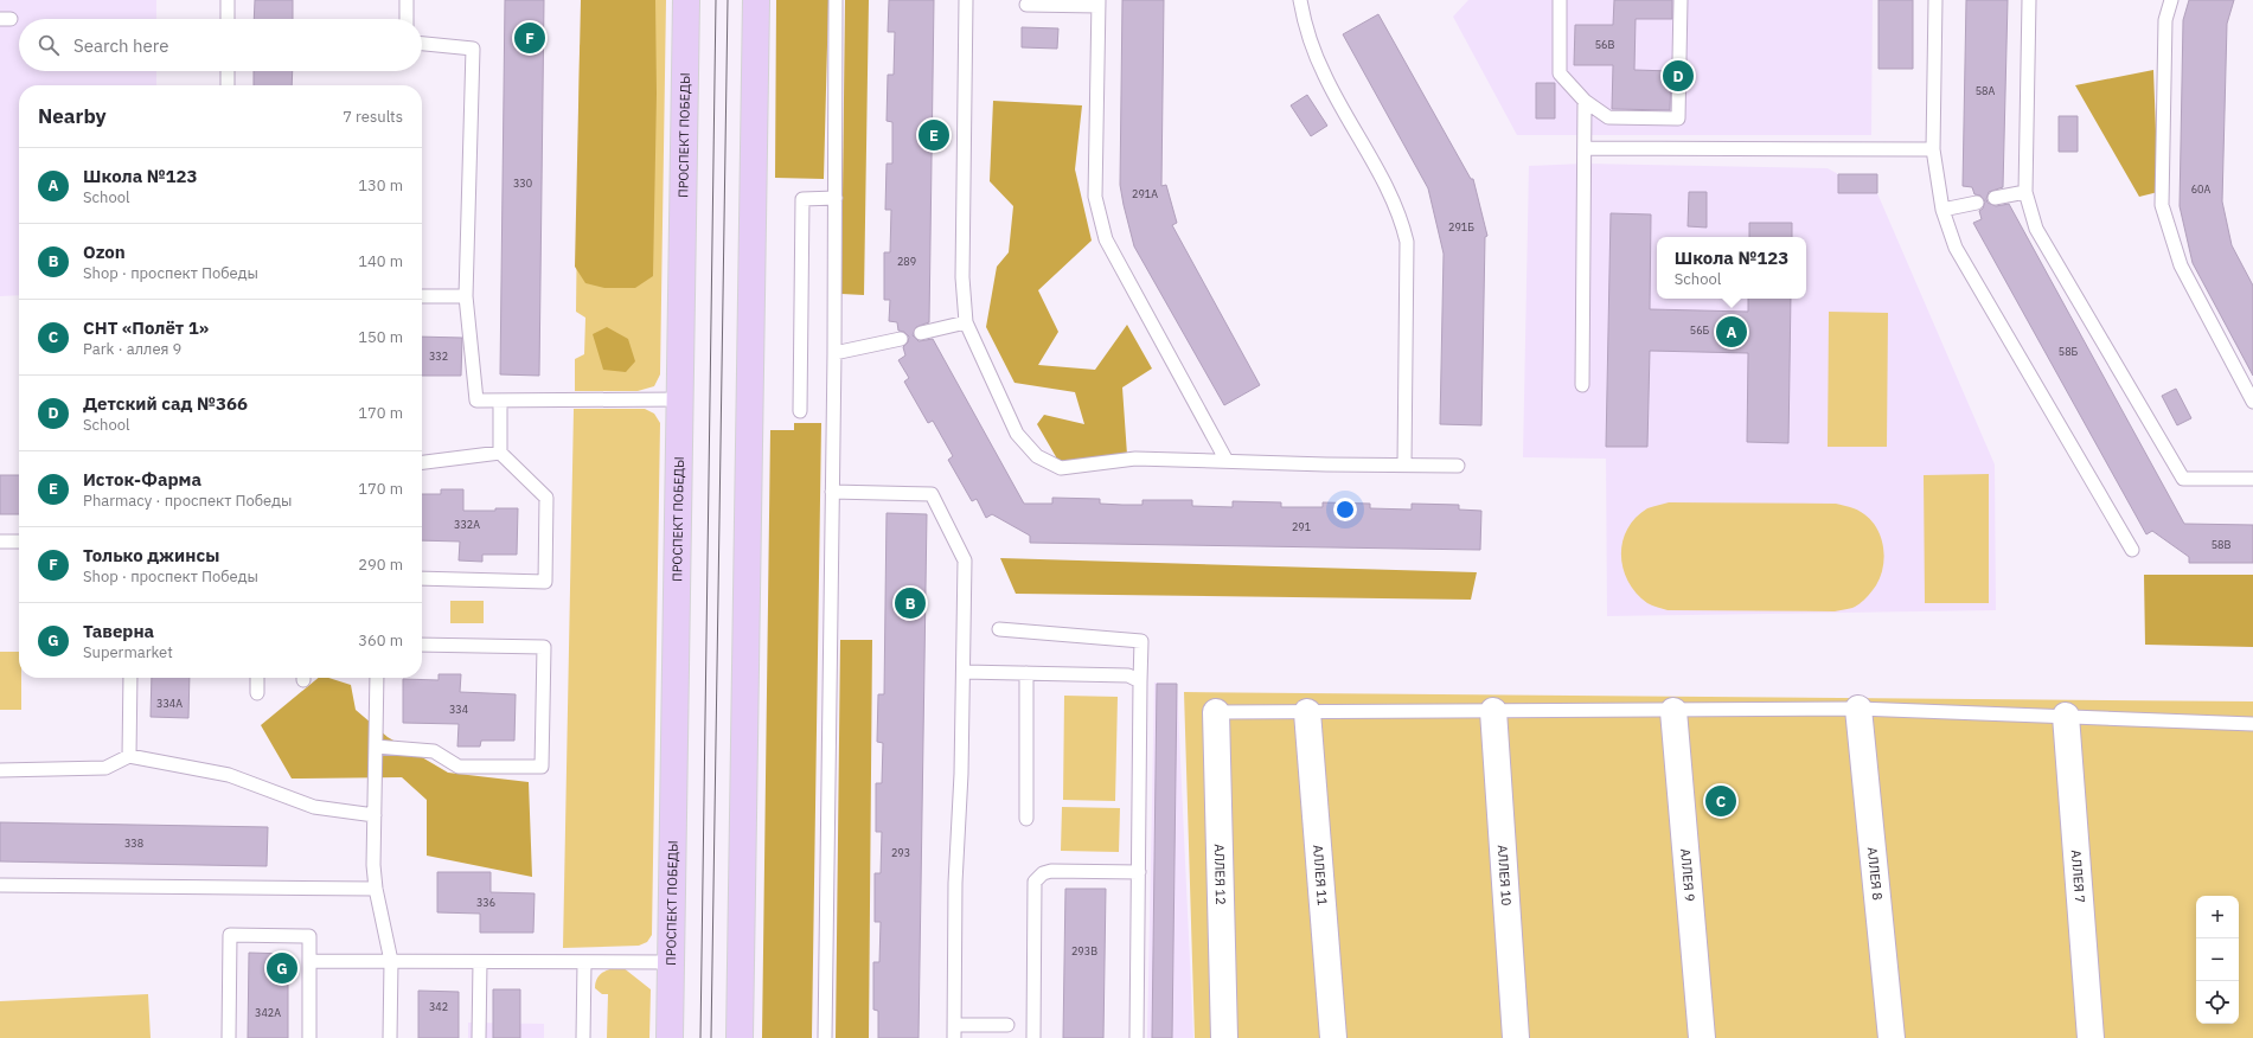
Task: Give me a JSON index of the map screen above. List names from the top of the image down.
{
  "streets": {
    "main road": ["ПРОСПЕКТ ПОБЕДЫ"],
    "street": [
      "АЛЛЕЯ 8",
      "АЛЛЕЯ 12",
      "АЛЛЕЯ 11",
      "АЛЛЕЯ 10",
      "АЛЛЕЯ 9",
      "АЛЛЕЯ 7"
    ]
  },
  "house_numbers": [
    "56В",
    "58А",
    "330",
    "60А",
    "291А",
    "291Б",
    "289",
    "56Б",
    "58Б",
    "332",
    "332А",
    "291",
    "58В",
    "334А",
    "334",
    "338",
    "293",
    "336",
    "293В",
    "342",
    "342А"
  ],
  "page": {
    "search": "Search here",
    "pins": [
      "F",
      "D",
      "E",
      "A",
      "B",
      "C",
      "G"
    ],
    "heading": ["Nearby", "7 results"],
    "list": [
      {
        "mark": "A",
        "name": "Школа №123",
        "note": "School",
        "value": "130 m"
      },
      {
        "mark": "B",
        "name": "Ozon",
        "note": "Shop · проспект Победы",
        "value": "140 m"
      },
      {
        "mark": "C",
        "name": "СНТ «Полёт 1»",
        "note": "Park · аллея 9",
        "value": "150 m"
      },
      {
        "mark": "D",
        "name": "Детский сад №366",
        "note": "School",
        "value": "170 m"
      },
      {
        "mark": "E",
        "name": "Исток-Фарма",
        "note": "Pharmacy · проспект Победы",
        "value": "170 m"
      },
      {
        "mark": "F",
        "name": "Только джинсы",
        "note": "Shop · проспект Победы",
        "value": "290 m"
      },
      {
        "mark": "G",
        "name": "Таверна",
        "note": "Supermarket",
        "value": "360 m"
      }
    ],
    "popup": ["Школа №123", "School"],
    "map_buttons": ["+", "−"]
  }
}
